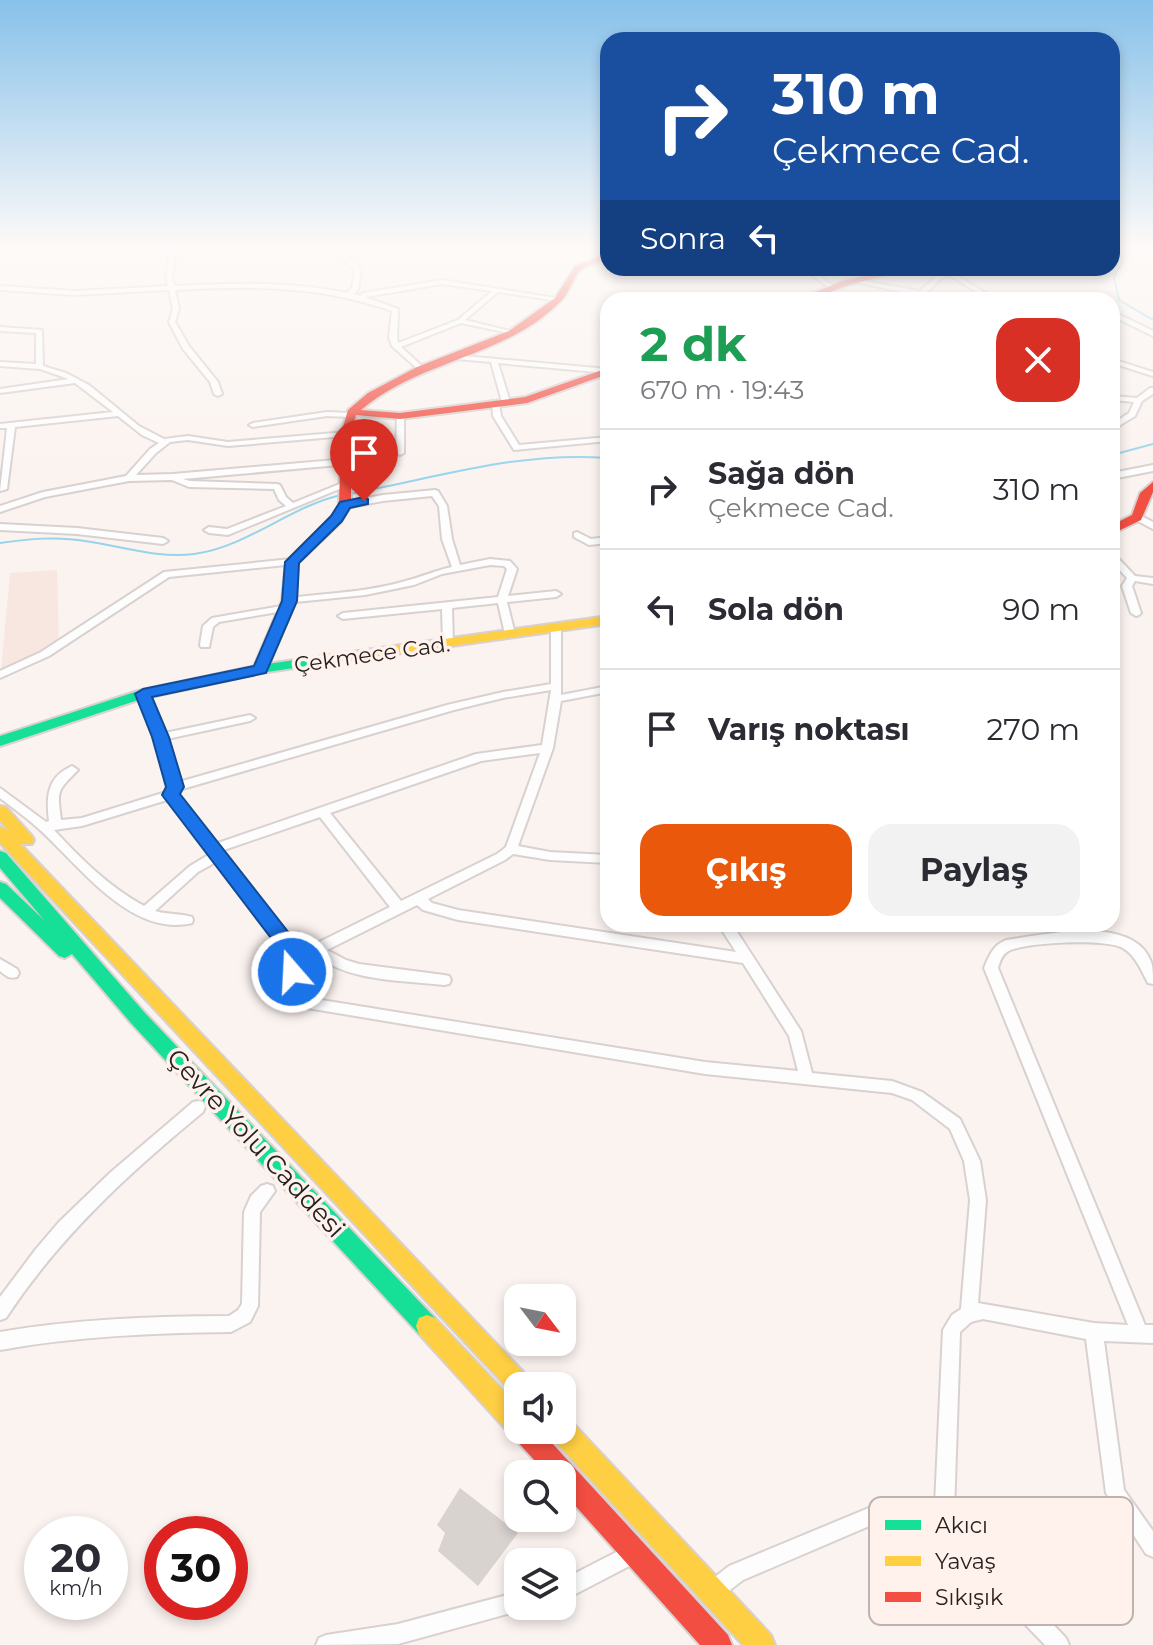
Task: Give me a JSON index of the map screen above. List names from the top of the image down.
{
  "streets": {
    "main road": ["Çekmece Cad.", "Çevre Yolu Caddesi"]
  },
  "legend": ["Akıcı", "Yavaş", "Sıkışık"],
  "north": "bottom right",
  "page": {
    "turn": ["310 m", "Çekmece Cad."],
    "then": "Sonra",
    "heading": ["2 dk", "670 m · 19:43"],
    "list": [
      {
        "name": "Sağa dön",
        "note": "Çekmece Cad.",
        "value": "310 m"
      },
      {
        "name": "Sola dön",
        "value": "90 m"
      },
      {
        "name": "Varış noktası",
        "value": "270 m"
      }
    ],
    "buttons": ["Çıkış", "Paylaş"],
    "speed": "20 km/h",
    "limit": "30"
  }
}
